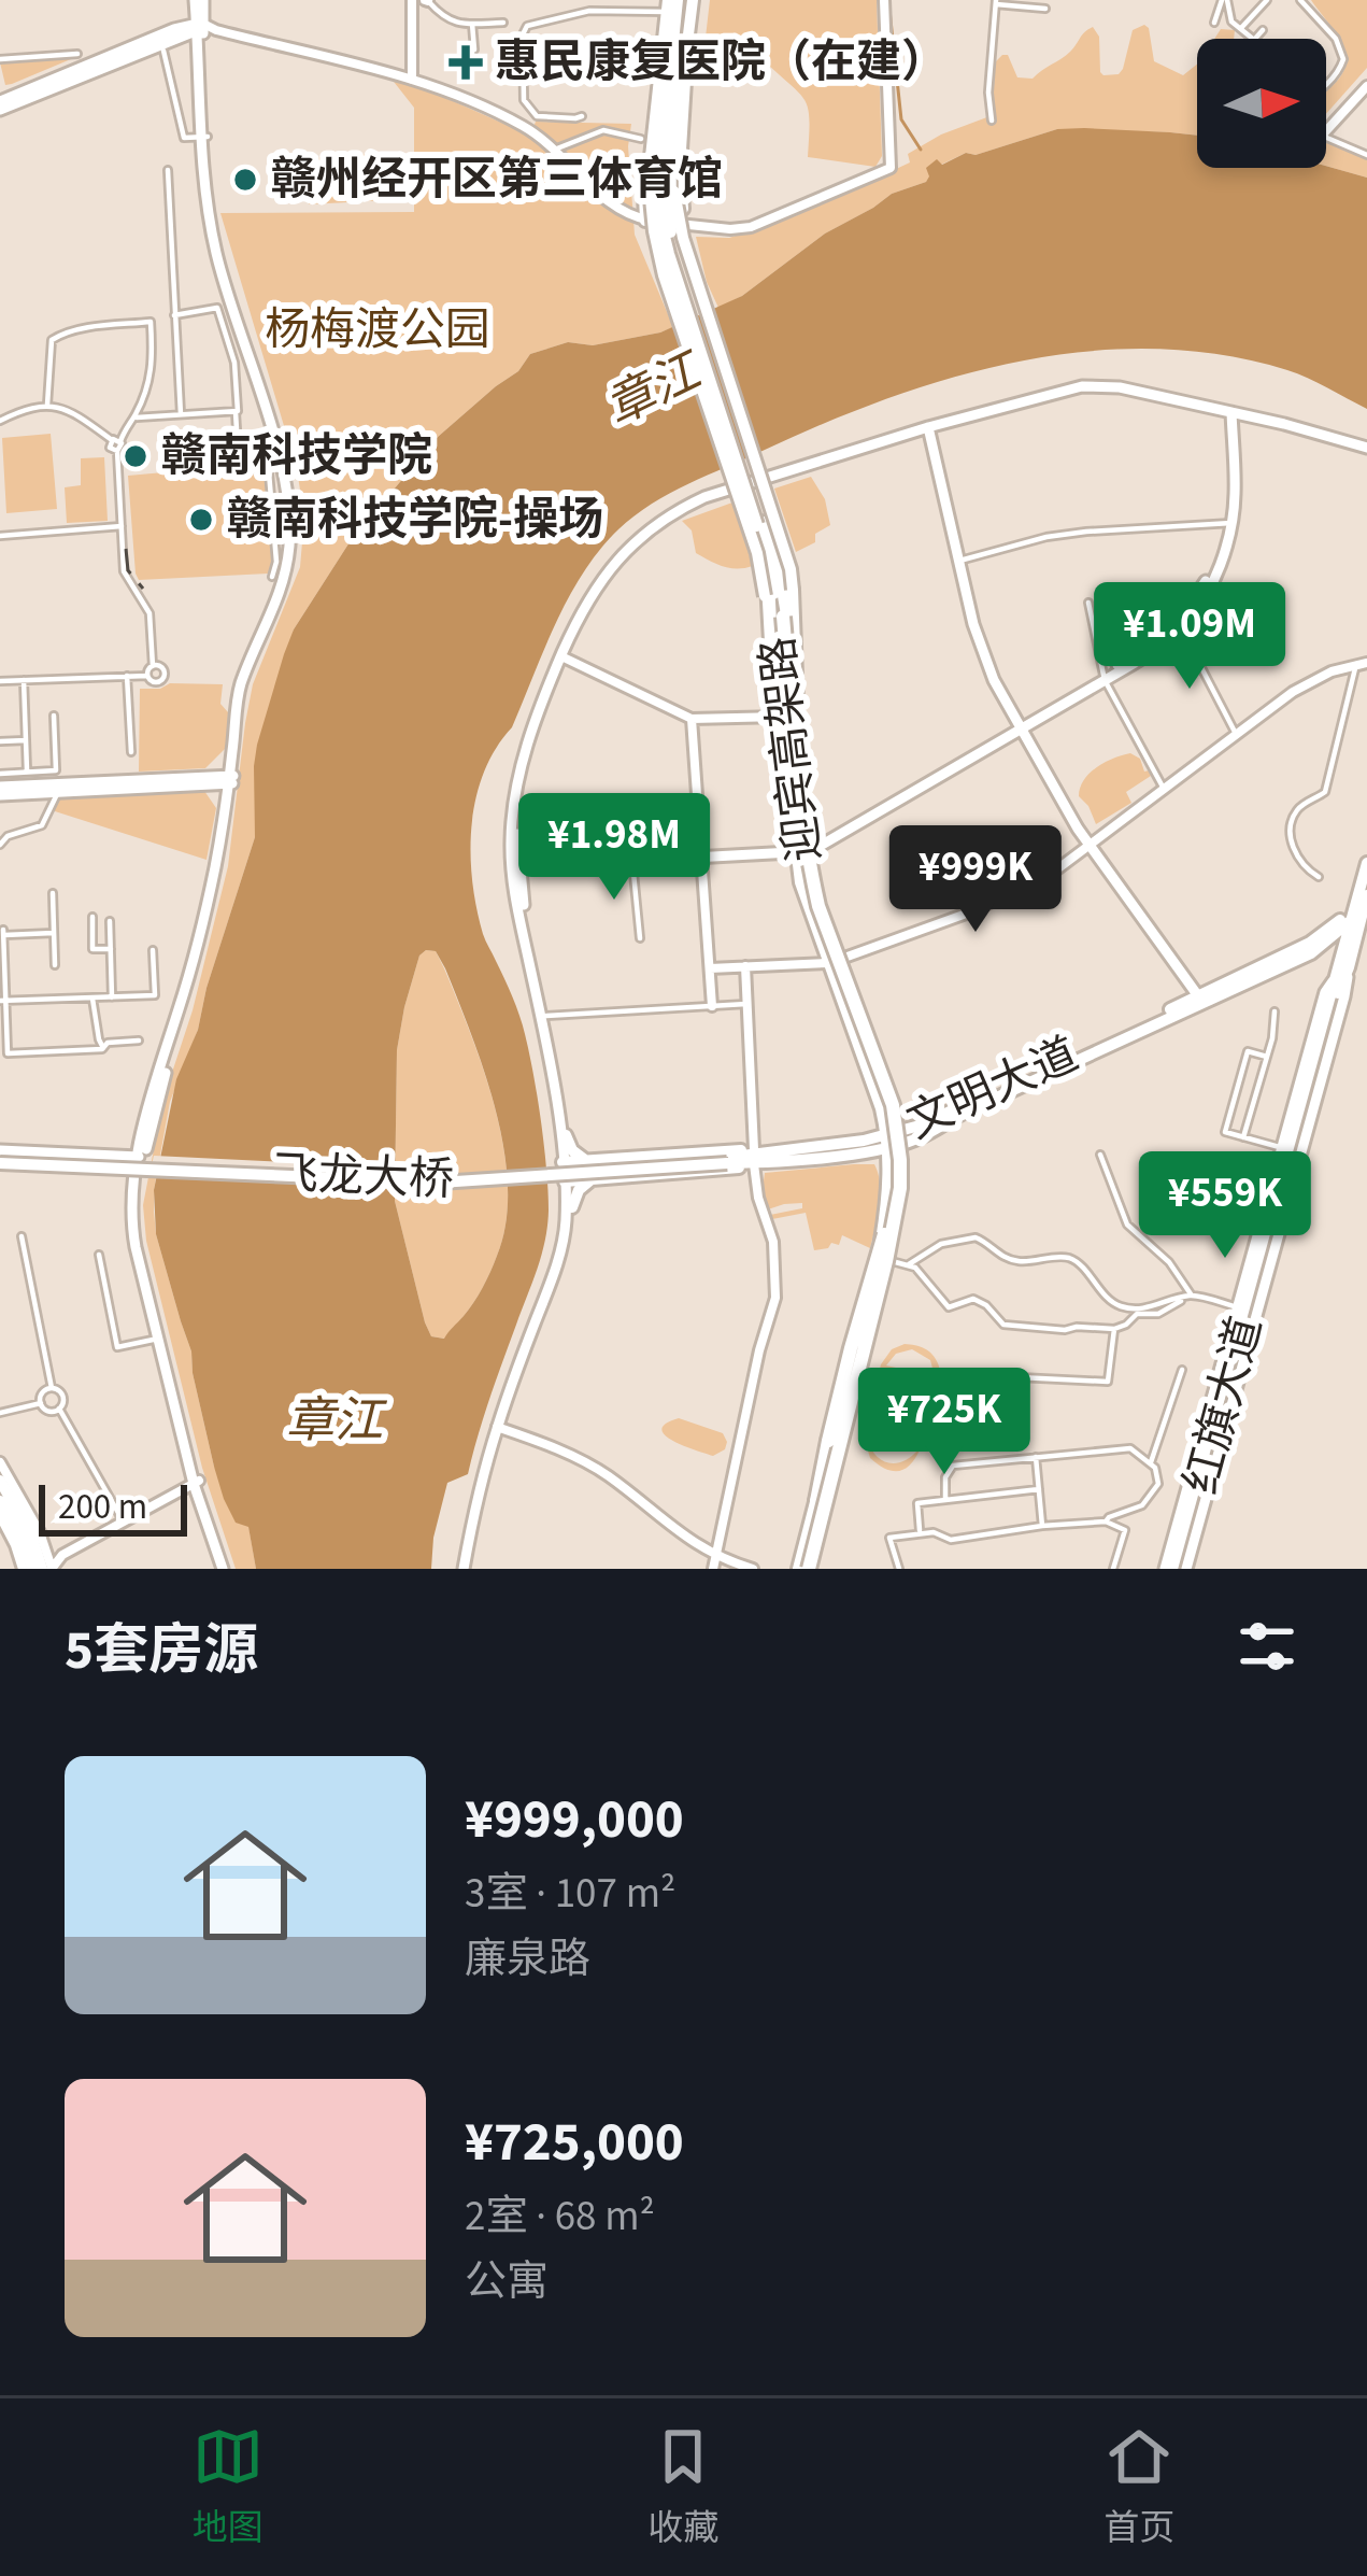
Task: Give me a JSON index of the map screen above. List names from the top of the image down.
{
  "streets": {
    "highway": ["迎宾高架路"],
    "main road": ["文明大道", "飞龙大桥", "红旗大道"]
  },
  "crossings": [
    ["迎宾高架路", "文明大道"],
    ["文明大道", "红旗大道"]
  ],
  "water": ["章江"],
  "parks": ["杨梅渡公园"],
  "places": {
    "health": ["惠民康复医院（在建）"],
    "other": ["赣州经开区第三体育馆", "赣南科技学院", "赣南科技学院-操场"]
  },
  "scale_bar": "200 m",
  "north": "right",
  "page": {
    "price": [
      "¥1.09M",
      "¥1.98M",
      "¥999K",
      "¥559K",
      "¥725K"
    ],
    "scale": "200 m",
    "heading": "5套房源",
    "list": [
      {
        "name": "¥999,000",
        "note": "3室 · 107 m² · 廉泉路"
      },
      {
        "name": "¥725,000",
        "note": "2室 · 68 m² · 公寓"
      }
    ],
    "tabs": ["地图", "收藏", "首页"]
  }
}
